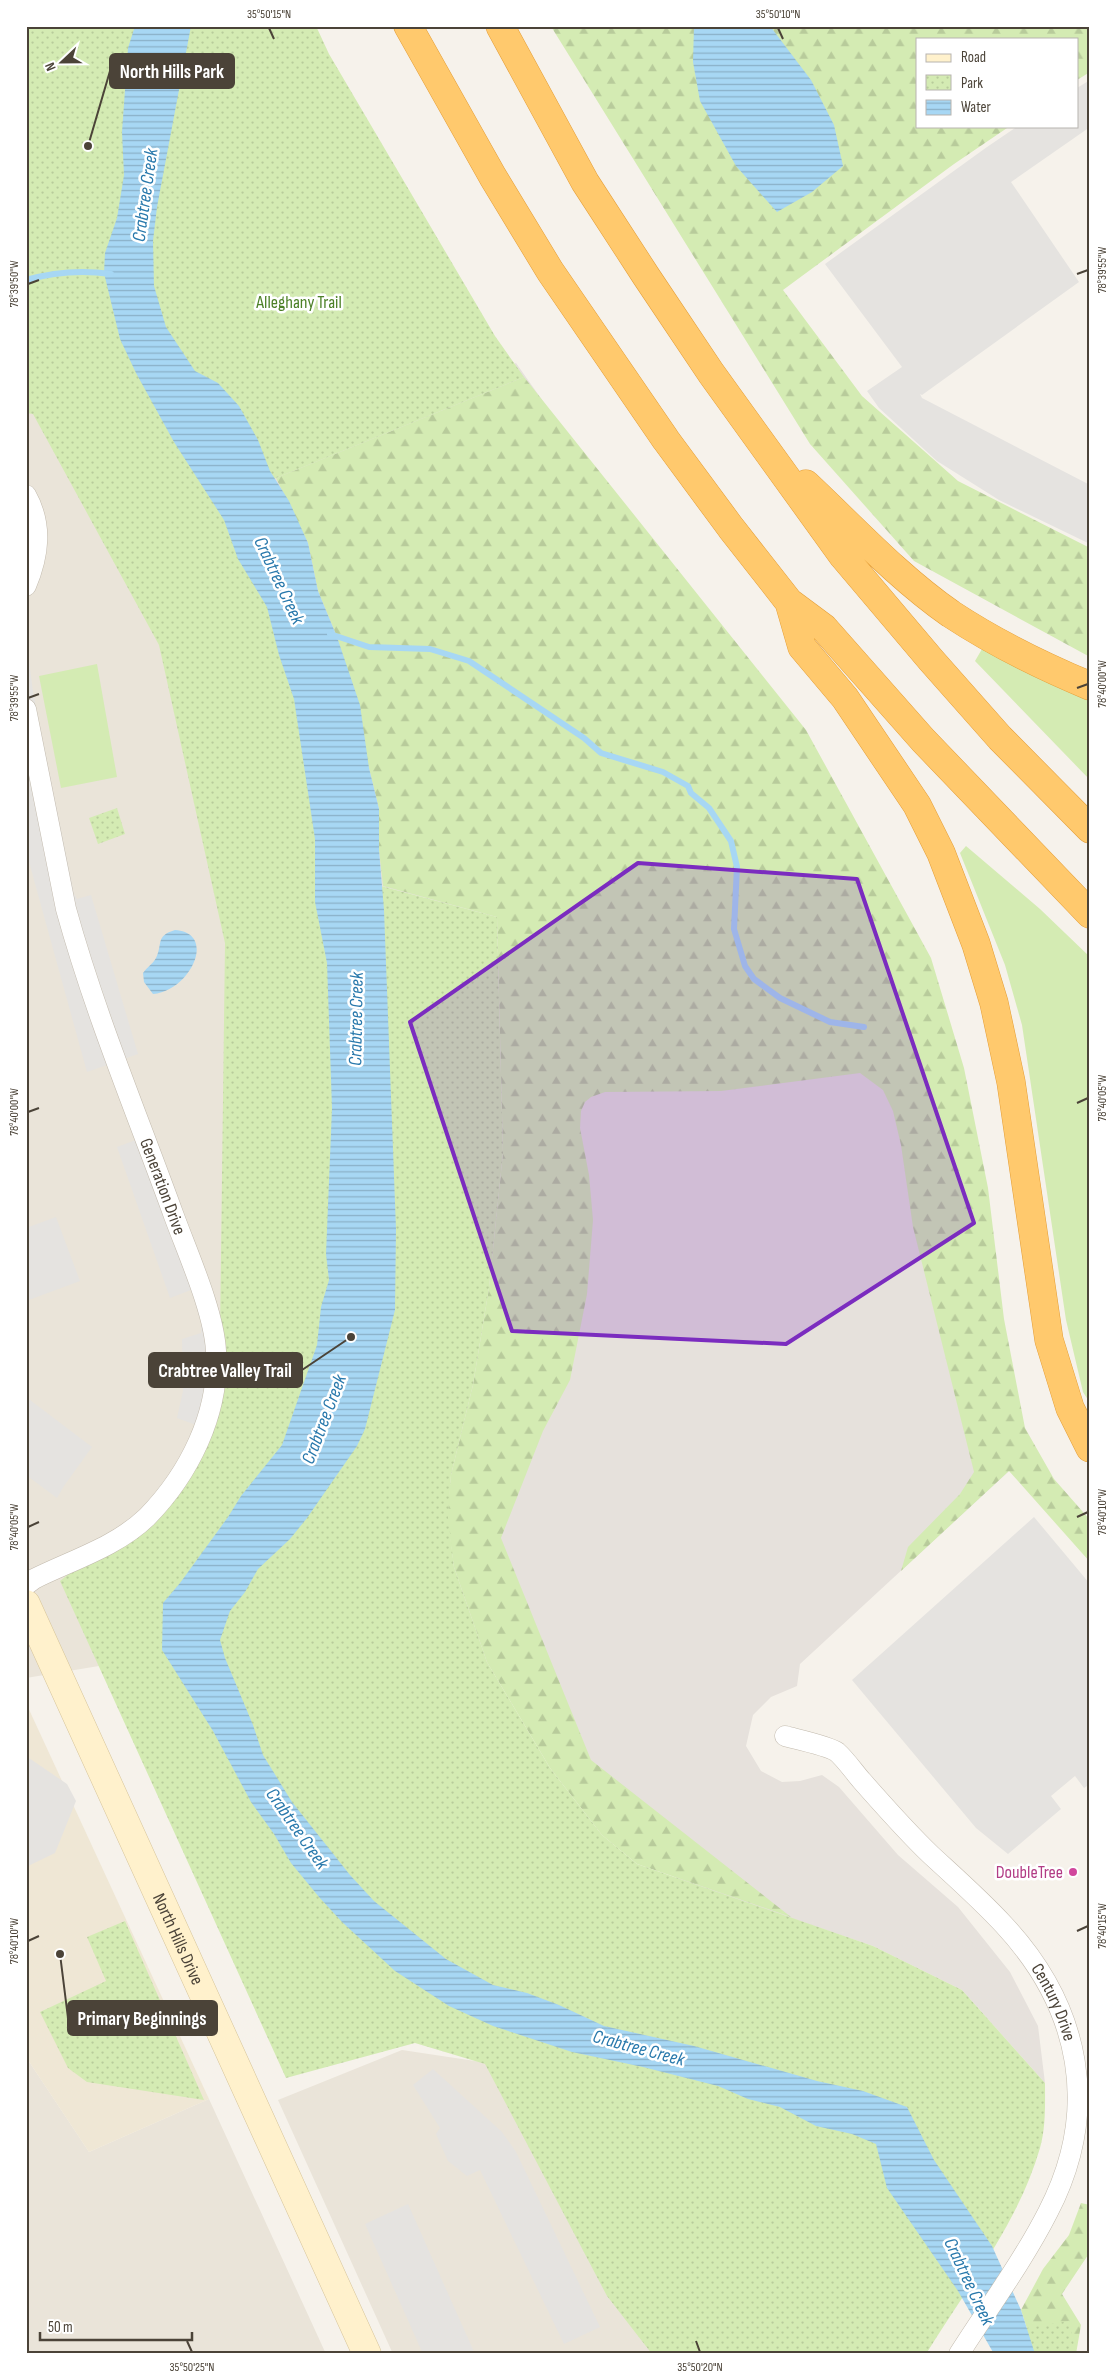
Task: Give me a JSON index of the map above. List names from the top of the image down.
{
  "streets": {
    "main road": ["North Hills Drive"],
    "street": ["Generation Drive", "Century Drive"]
  },
  "water": ["Crabtree Creek"],
  "parks": ["Alleghany Trail"],
  "places": [
    "North Hills Park",
    "Crabtree Valley Trail",
    "DoubleTree",
    "Primary Beginnings"
  ],
  "legend": ["Road", "Park", "Water"],
  "scale_bar": "50 m",
  "north": "left",
  "coordinates": [
    "35°50'15\"N",
    "35°50'10\"N",
    "78°39'55\"W",
    "78°39'50\"W",
    "78°40'00\"W",
    "78°40'05\"W",
    "78°40'10\"W",
    "78°40'15\"W",
    "35°50'25\"N",
    "35°50'20\"N"
  ]
}
